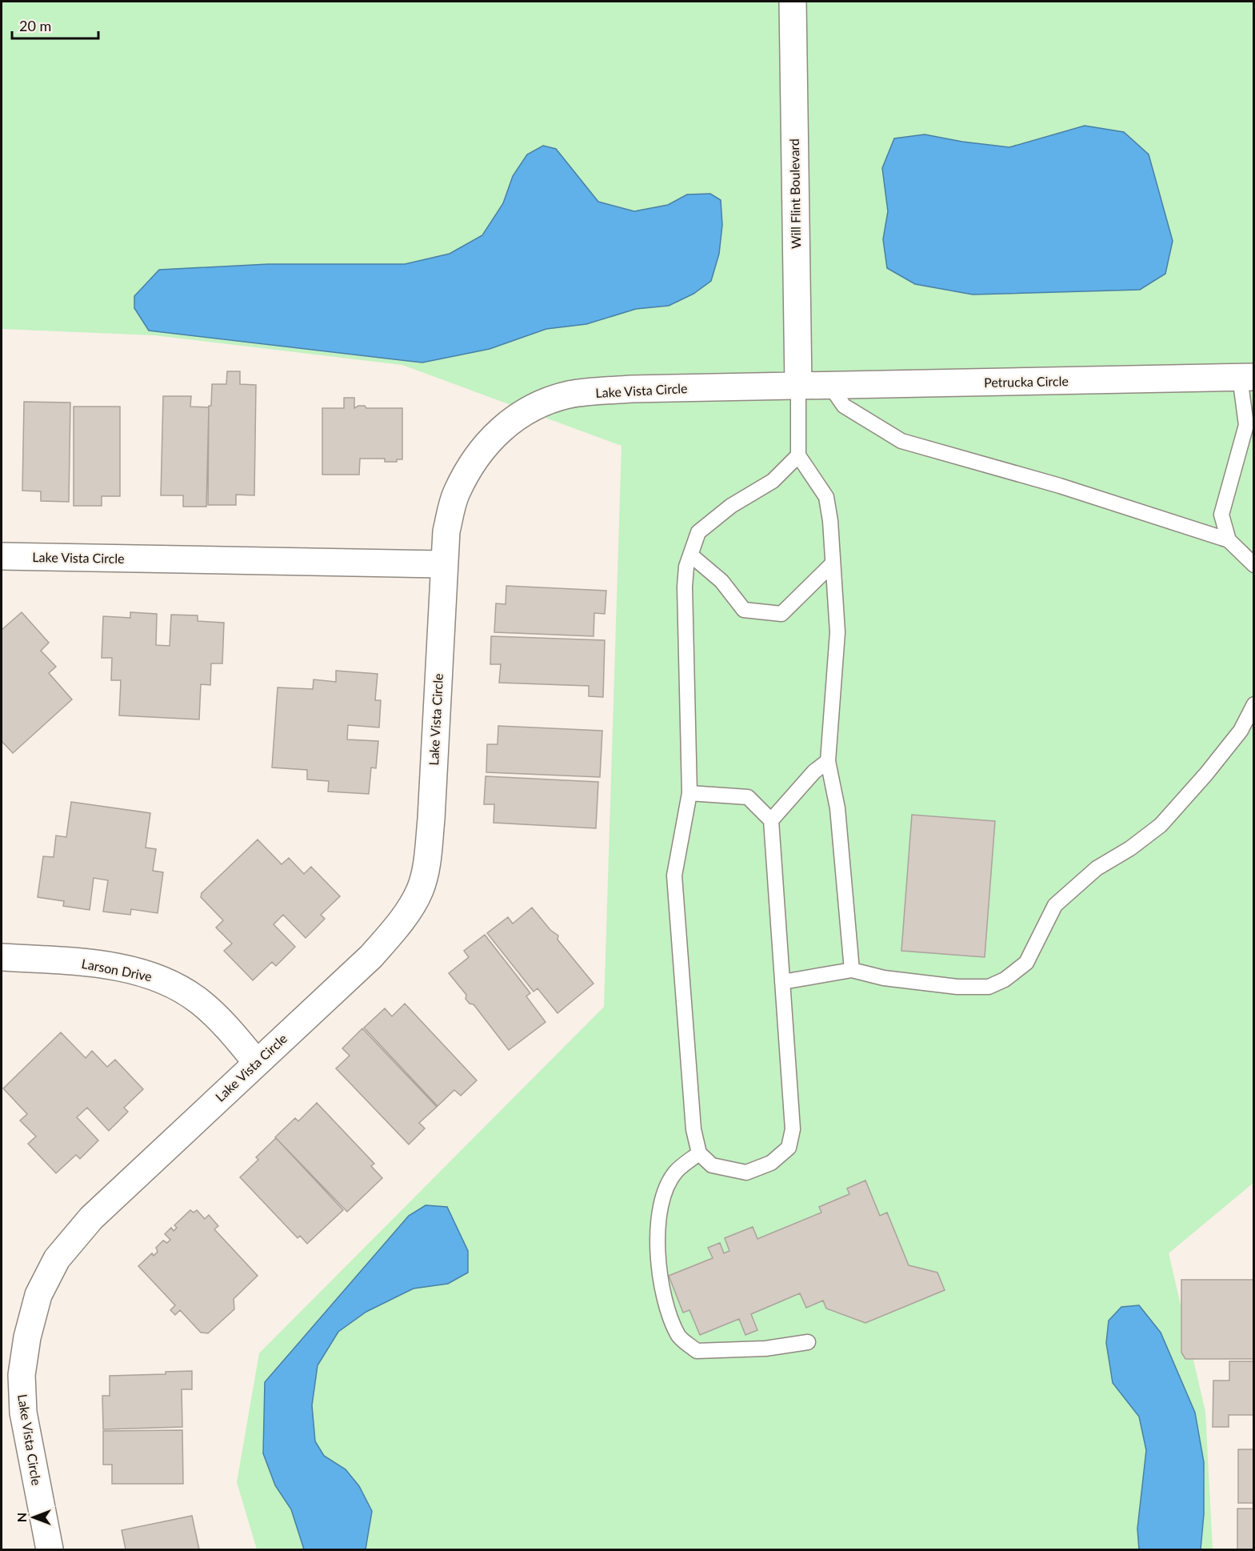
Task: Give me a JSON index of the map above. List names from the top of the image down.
{
  "streets": {
    "street": [
      "Will Flint Boulevard",
      "Petrucka Circle",
      "Lake Vista Circle",
      "Larson Drive"
    ]
  },
  "crossings": [
    ["Will Flint Boulevard", "Petrucka Circle"],
    ["Will Flint Boulevard", "Lake Vista Circle"],
    ["Petrucka Circle", "Lake Vista Circle"],
    ["Lake Vista Circle", "Larson Drive"]
  ],
  "scale_bar": "20 m",
  "north": "left"
}
